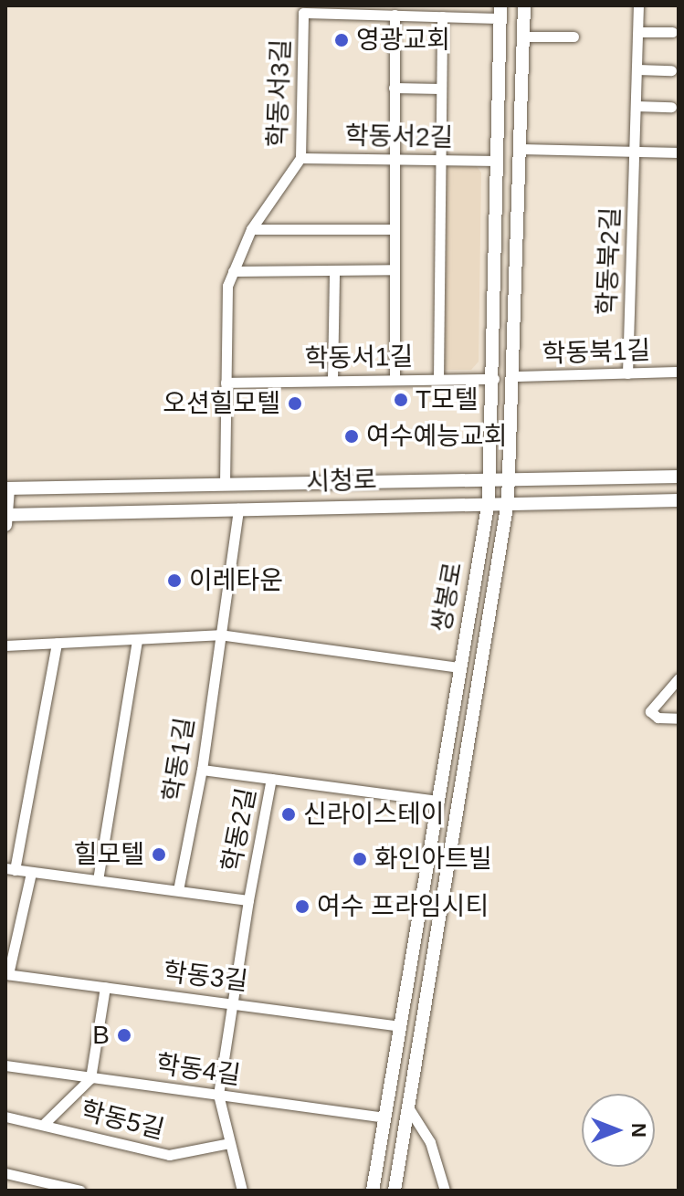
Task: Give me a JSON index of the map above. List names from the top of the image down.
{
  "streets": {
    "street": [
      "학동서3길",
      "학동서2길",
      "학동북2길",
      "학동북1길",
      "학동서1길",
      "시청로",
      "쌍봉로",
      "학동1길",
      "학동2길",
      "학동3길",
      "학동4길",
      "학동5길"
    ]
  },
  "crossings": [
    ["학동서3길", "학동서2길"],
    ["학동서3길", "학동서1길"],
    ["학동서3길", "시청로"],
    ["학동서3길", "쌍봉로"],
    ["학동서2길", "쌍봉로"],
    ["학동북2길", "학동북1길"],
    ["학동북1길", "쌍봉로"],
    ["학동서1길", "쌍봉로"],
    ["시청로", "쌍봉로"],
    ["시청로", "학동1길"],
    ["쌍봉로", "학동2길"],
    ["쌍봉로", "학동3길"],
    ["쌍봉로", "학동4길"],
    ["학동1길", "학동2길"]
  ],
  "places": [
    "영광교회",
    "T모텔",
    "오션힐모텔",
    "여수예능교회",
    "이레타운",
    "신라이스테이",
    "힐모텔",
    "화인아트빌",
    "여수 프라임시티",
    "B"
  ],
  "north": "right"
}
